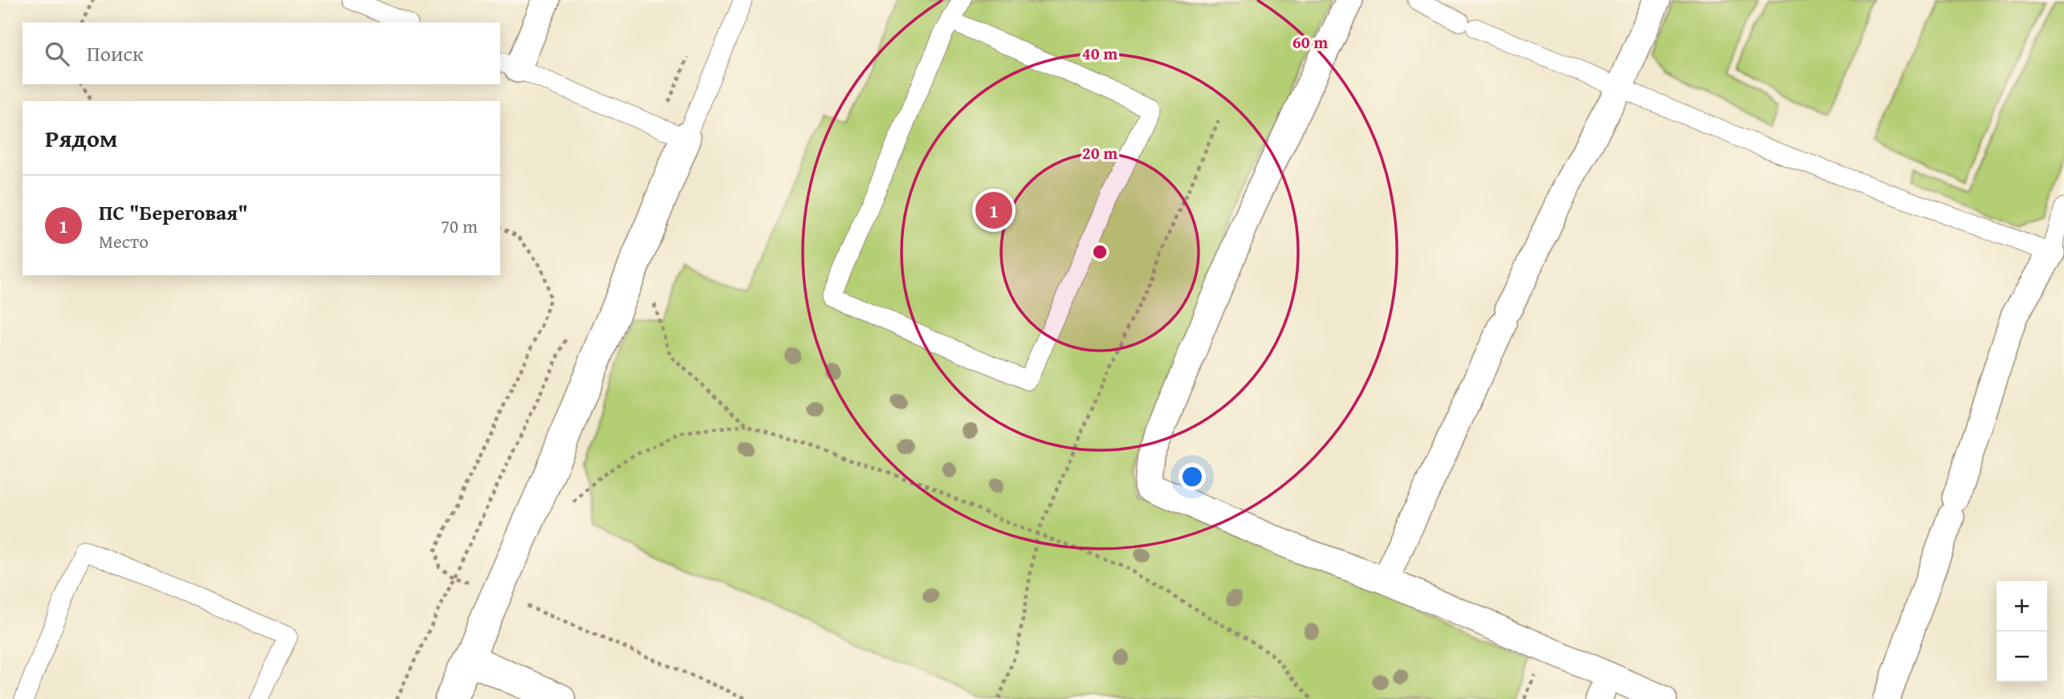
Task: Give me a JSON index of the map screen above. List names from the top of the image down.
{
  "page": {
    "search": "Поиск",
    "heading": "Рядом",
    "list": [
      {
        "mark": "1",
        "name": "ПС \"Береговая\"",
        "note": "Место",
        "value": "70 m"
      }
    ],
    "pins": "1",
    "map_buttons": ["+", "−"]
  },
  "rings": ["60 m", "40 m", "20 m"]
}
